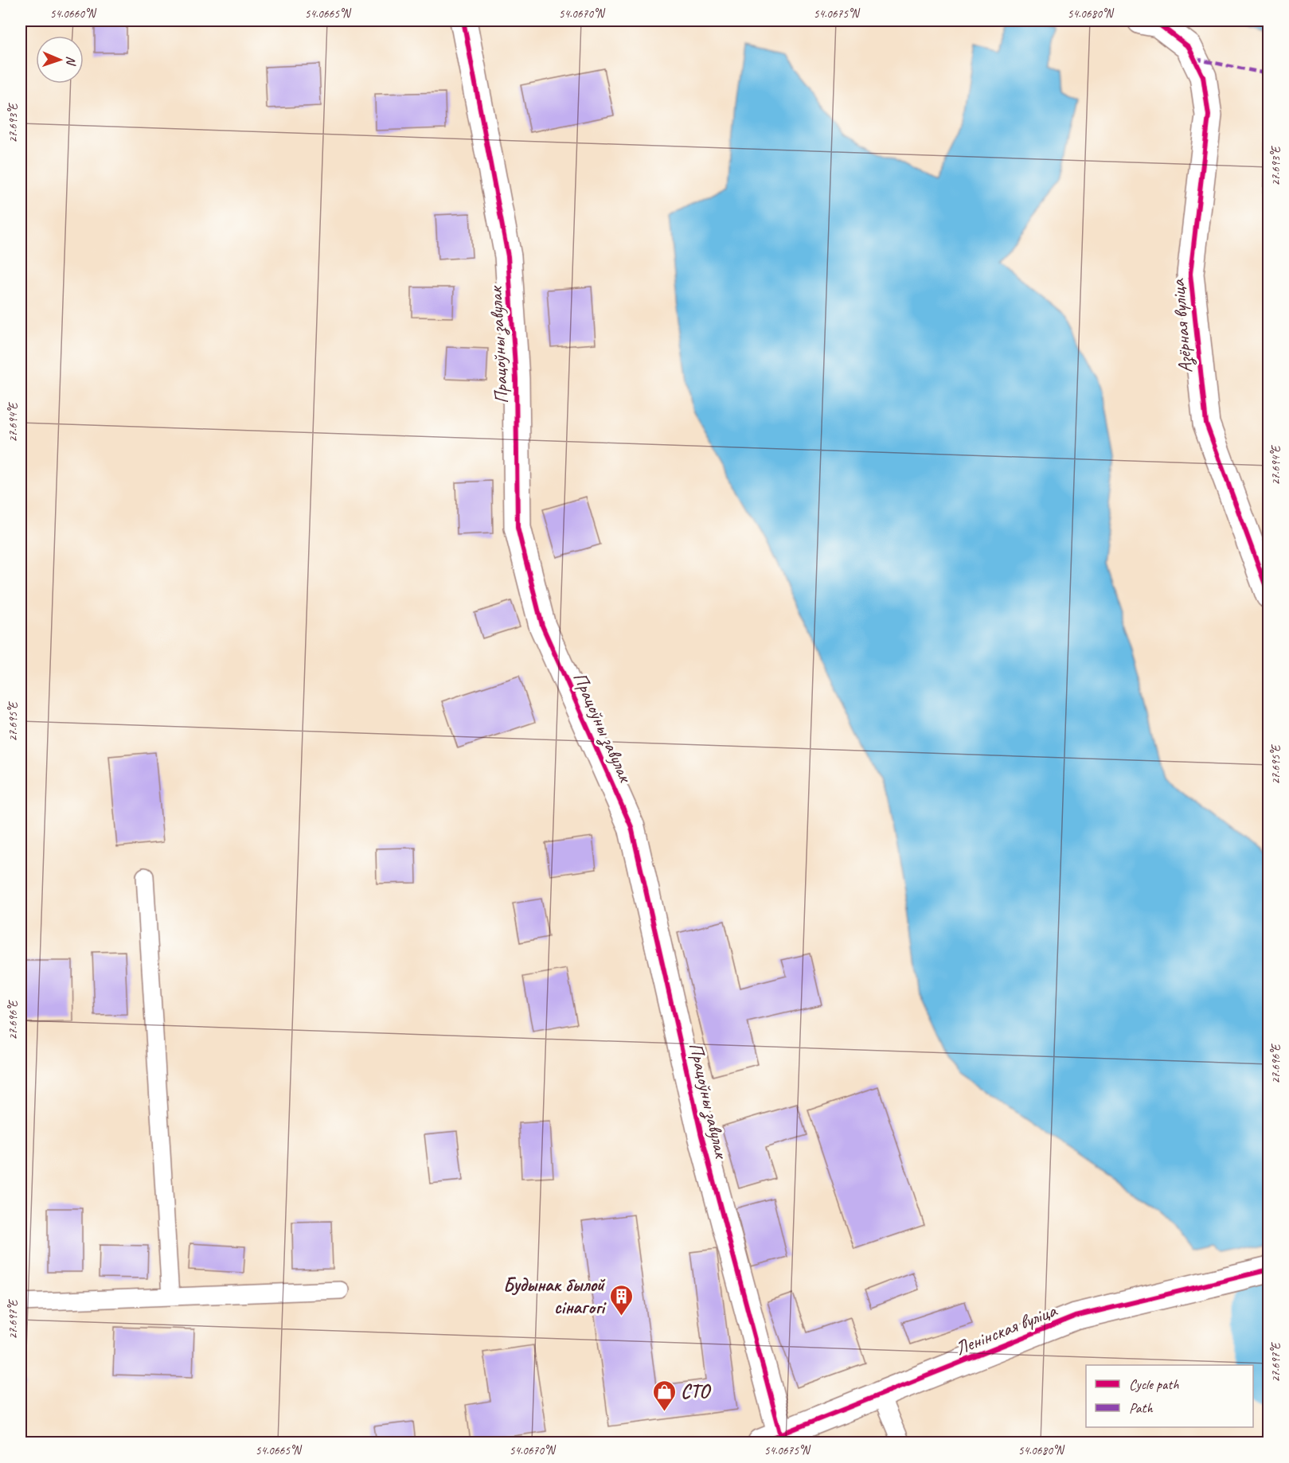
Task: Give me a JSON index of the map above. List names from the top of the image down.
{
  "streets": {
    "street": ["Азёрная вуліца", "Працоўны завулак", "Ленінская вуліца"]
  },
  "crossings": [
    ["Працоўны завулак", "Ленінская вуліца"]
  ],
  "places": {
    "building": ["Будынак былой сінагогі"],
    "shop": ["СТО"]
  },
  "legend": ["Cycle path", "Path"],
  "north": "right",
  "coordinates": [
    "54.0660°N",
    "54.0665°N",
    "54.0670°N",
    "54.0675°N",
    "54.0680°N",
    "27.693°E",
    "27.694°E",
    "27.695°E",
    "27.696°E",
    "27.697°E"
  ]
}
